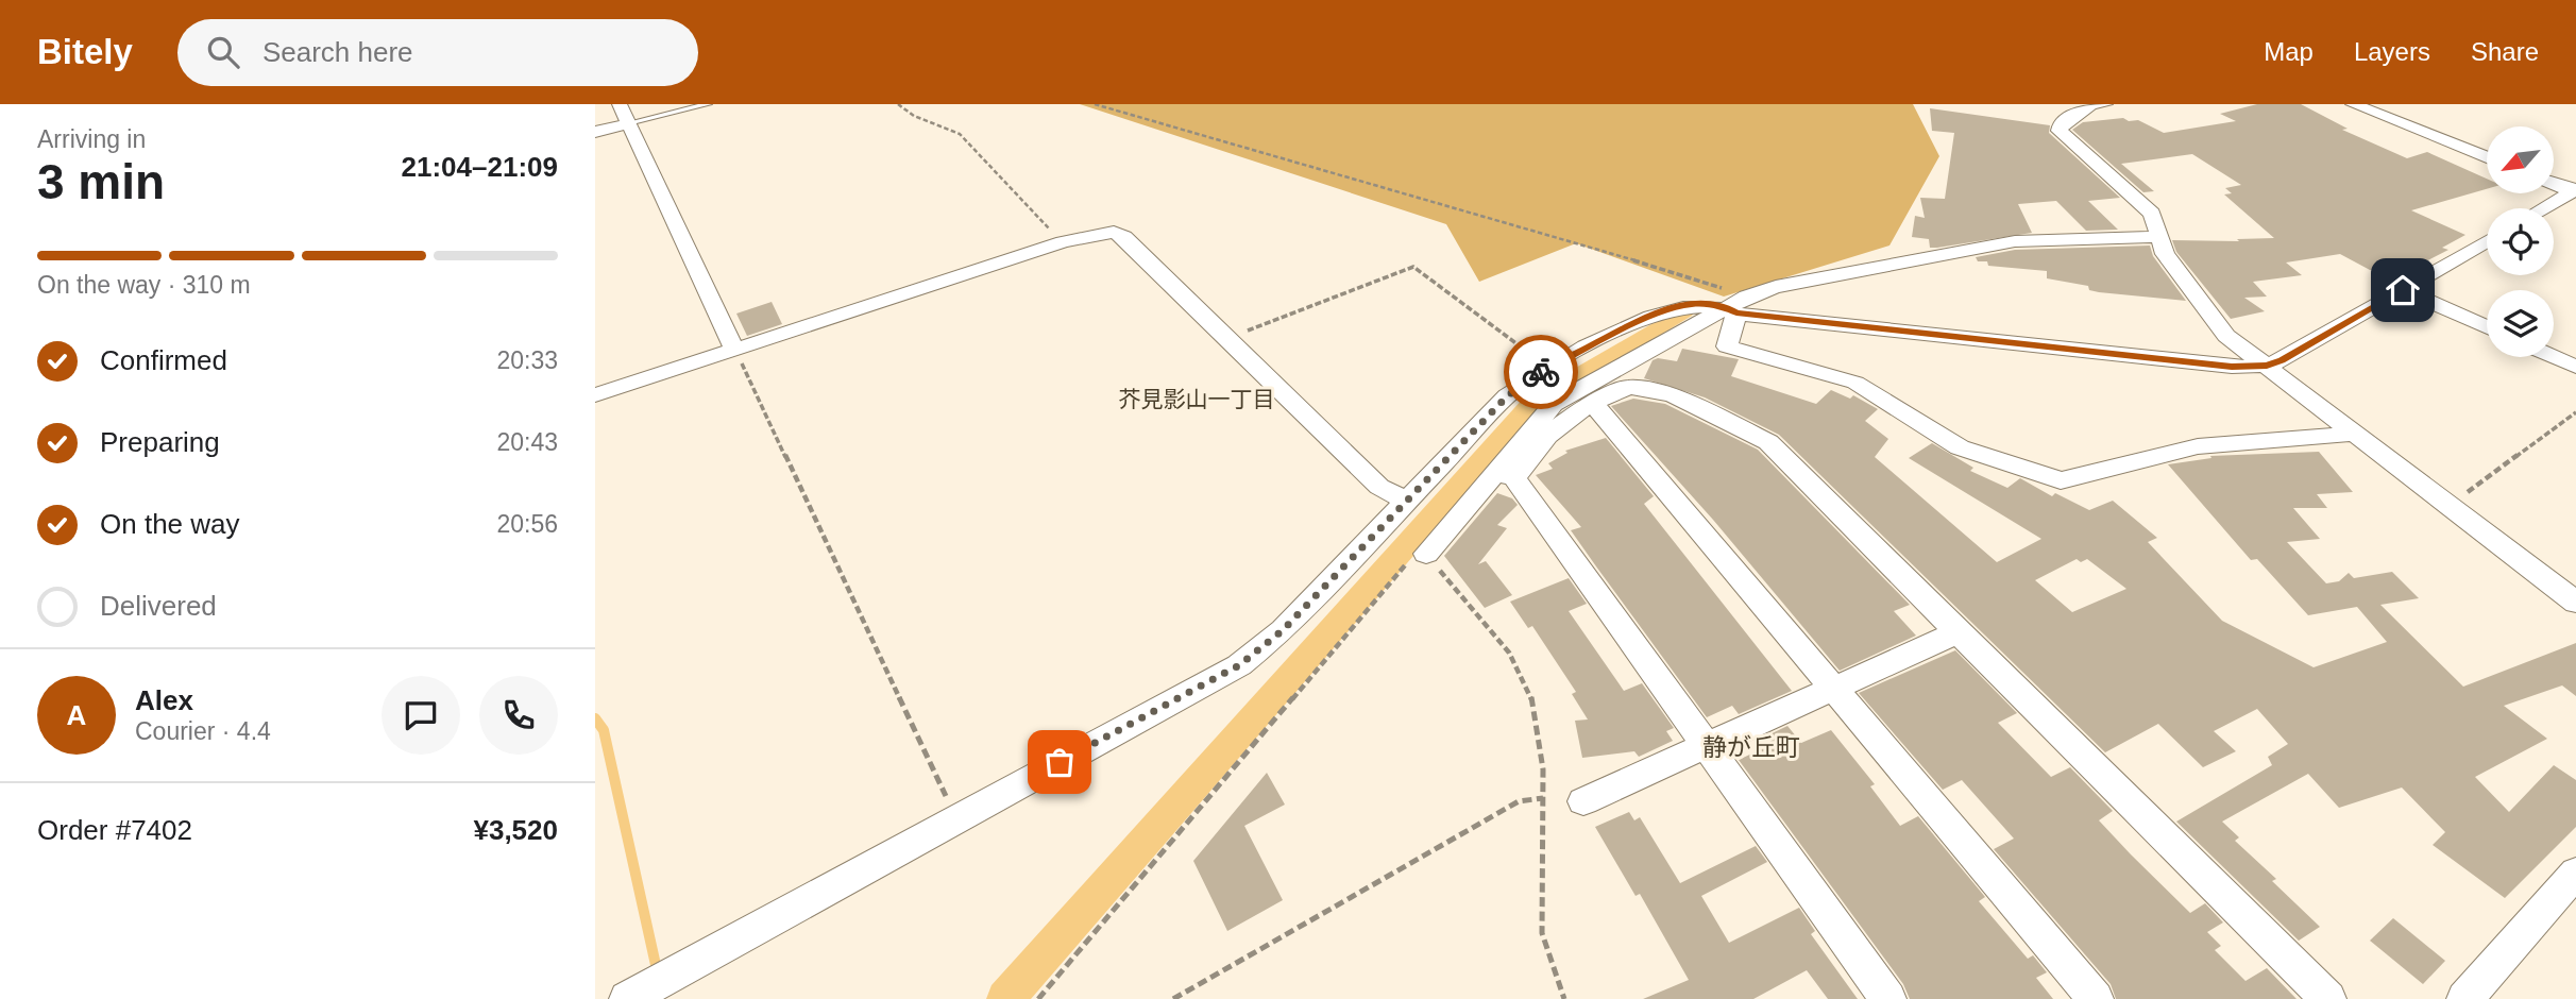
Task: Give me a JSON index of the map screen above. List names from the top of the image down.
{
  "districts": ["芥見影山一丁目", "静が丘町"],
  "north": "bottom left",
  "page": {
    "header": "Bitely",
    "search": "Search here",
    "nav": ["Map", "Layers", "Share"],
    "heading": ["3 min", "Arriving in", "21:04–21:09"],
    "panel": [
      "Alex",
      "Courier · 4.4",
      "Order #7402",
      "¥3,520"
    ],
    "bar": "On the way · 310 m",
    "list": [
      ["Confirmed", "20:33"],
      ["Preparing", "20:43"],
      ["On the way", "20:56"],
      "Delivered"
    ],
    "round": "A"
  }
}
